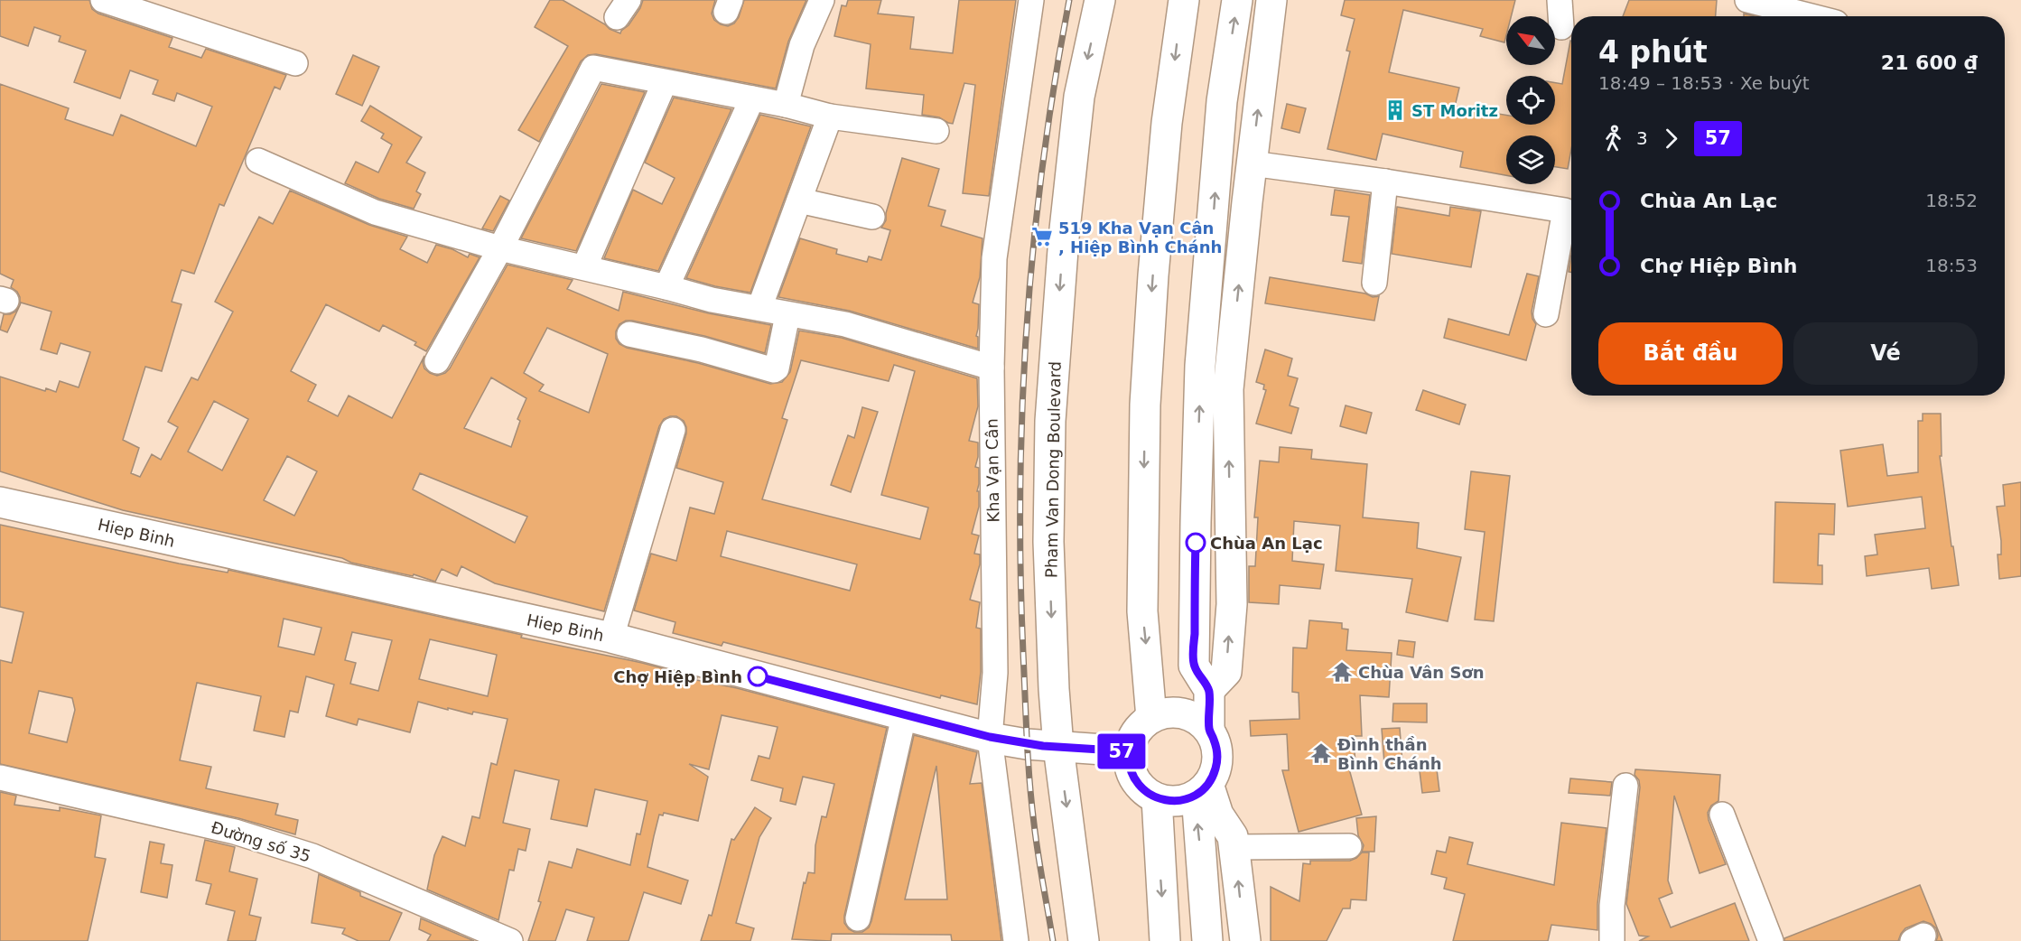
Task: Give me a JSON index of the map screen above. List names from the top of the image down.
{
  "streets": {
    "main road": ["Pham Van Dong Boulevard", "Hiep Binh"],
    "street": ["Kha Vạn Cân", "Đường số 35"]
  },
  "crossings": [
    ["Pham Van Dong Boulevard", "Hiep Binh"],
    ["Kha Vạn Cân", "Hiep Binh"]
  ],
  "places": {
    "building": ["ST Moritz"],
    "supermarket": ["519 Kha Vạn Cân , Hiệp Bình Chánh"],
    "other": ["Chùa An Lạc", "Chợ Hiệp Bình"],
    "temple": ["Chùa Vân Sơn", "Đình thần Bình Chánh"]
  },
  "lines": ["bus line 57"],
  "north": "top left",
  "page": {
    "on_map": "57",
    "heading": ["4 phút", "18:49 – 18:53 · Xe buýt", "21 600 ₫"],
    "legs": ["3", "57"],
    "list": [
      {
        "name": "Chùa An Lạc",
        "value": "18:52"
      },
      {
        "name": "Chợ Hiệp Bình",
        "value": "18:53"
      }
    ],
    "buttons": ["Bắt đầu", "Vé"]
  }
}
